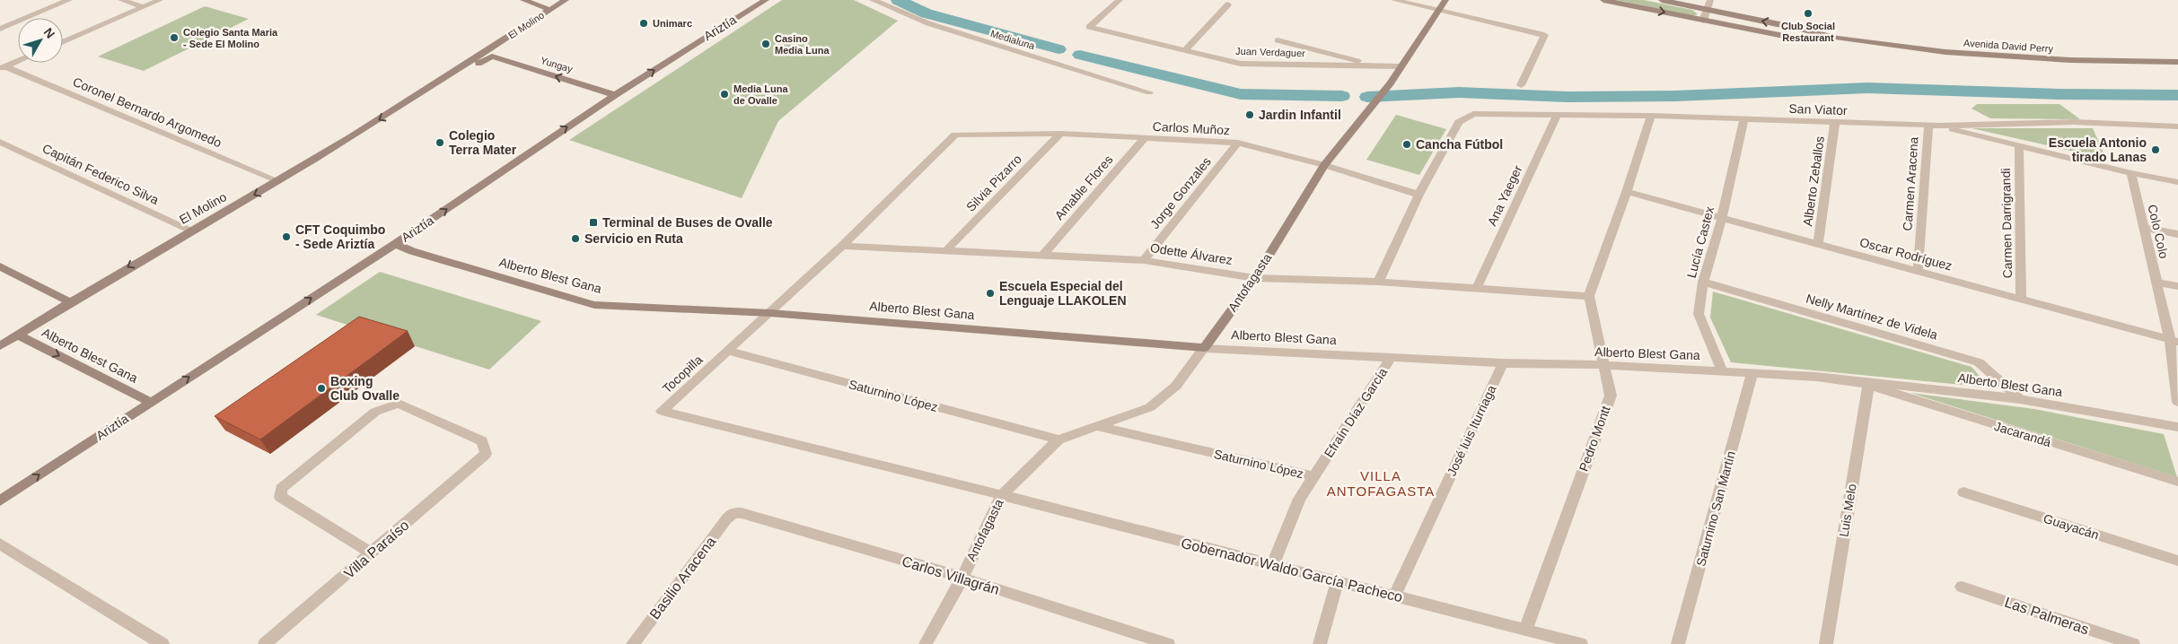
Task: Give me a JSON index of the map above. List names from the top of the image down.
{
  "streets": {
    "main road": [
      "El Molino",
      "Ariztía",
      "Avenida David Perry",
      "Yungay",
      "Alberto Blest Gana",
      "Antofagasta"
    ],
    "street": [
      "Medialuna",
      "Juan Verdaguer",
      "San Viator",
      "Coronel Bernardo Argomedo",
      "Carlos Muñoz",
      "Capitán Federico Silva",
      "Alberto Zeballos",
      "Silvia Pizarro",
      "Carmen Aracena",
      "Amable Flores",
      "Jorge Gonzales",
      "Ana Yaeger",
      "Carmen Darrigrandi",
      "Colo Colo",
      "Lucía Castex",
      "Odette Álvarez",
      "Oscar Rodríguez",
      "Nelly Martínez de Videla",
      "Tocopilla",
      "Saturnino López",
      "Efraín Díaz García",
      "José luis Iturriaga",
      "Jacarandá",
      "Pedro Montt",
      "Saturnino San Martín",
      "Luis Melo",
      "Guayacán",
      "Villa Paraíso",
      "Gobernador Waldo García Pacheco",
      "Carlos Villagrán",
      "Basilio Aracena",
      "Las Palmeras"
    ]
  },
  "crossings": [
    ["El Molino", "Yungay"],
    ["El Molino", "Coronel Bernardo Argomedo"],
    ["El Molino", "Capitán Federico Silva"],
    ["El Molino", "Alberto Blest Gana"],
    ["Ariztía", "Yungay"],
    ["Ariztía", "Alberto Blest Gana"],
    ["Juan Verdaguer", "Antofagasta"],
    ["San Viator", "Carlos Muñoz"],
    ["San Viator", "Alberto Zeballos"],
    ["San Viator", "Carmen Aracena"],
    ["San Viator", "Ana Yaeger"],
    ["San Viator", "Lucía Castex"],
    ["Carlos Muñoz", "Silvia Pizarro"],
    ["Carlos Muñoz", "Amable Flores"],
    ["Carlos Muñoz", "Jorge Gonzales"],
    ["Carlos Muñoz", "Antofagasta"],
    ["Carlos Muñoz", "Tocopilla"],
    ["Alberto Zeballos", "Oscar Rodríguez"],
    ["Silvia Pizarro", "Odette Álvarez"],
    ["Carmen Aracena", "Oscar Rodríguez"],
    ["Amable Flores", "Odette Álvarez"],
    ["Jorge Gonzales", "Odette Álvarez"],
    ["Ana Yaeger", "Odette Álvarez"],
    ["Carmen Darrigrandi", "Oscar Rodríguez"],
    ["Colo Colo", "Oscar Rodríguez"],
    ["Lucía Castex", "Oscar Rodríguez"],
    ["Lucía Castex", "Alberto Blest Gana"],
    ["Lucía Castex", "Nelly Martínez de Videla"],
    ["Odette Álvarez", "Antofagasta"],
    ["Odette Álvarez", "Tocopilla"],
    ["Odette Álvarez", "Pedro Montt"],
    ["Alberto Blest Gana", "Antofagasta"],
    ["Alberto Blest Gana", "Nelly Martínez de Videla"],
    ["Alberto Blest Gana", "Tocopilla"],
    ["Alberto Blest Gana", "Efraín Díaz García"],
    ["Alberto Blest Gana", "José luis Iturriaga"],
    ["Alberto Blest Gana", "Jacarandá"],
    ["Alberto Blest Gana", "Pedro Montt"],
    ["Alberto Blest Gana", "Saturnino San Martín"],
    ["Alberto Blest Gana", "Luis Melo"],
    ["Antofagasta", "Tocopilla"],
    ["Antofagasta", "Saturnino López"],
    ["Antofagasta", "Gobernador Waldo García Pacheco"],
    ["Antofagasta", "Carlos Villagrán"],
    ["Tocopilla", "Saturnino López"],
    ["Tocopilla", "Gobernador Waldo García Pacheco"],
    ["Saturnino López", "Efraín Díaz García"],
    ["Efraín Díaz García", "Gobernador Waldo García Pacheco"],
    ["José luis Iturriaga", "Gobernador Waldo García Pacheco"],
    ["Jacarandá", "Luis Melo"],
    ["Pedro Montt", "Gobernador Waldo García Pacheco"],
    ["Carlos Villagrán", "Basilio Aracena"]
  ],
  "one_way": ["El Molino", "Ariztía", "Yungay"],
  "districts": ["VILLA ANTOFAGASTA"],
  "places": {
    "other": [
      "Club Social Restaurant",
      "Unimarc",
      "Colegio Santa Maria - Sede El Molino",
      "Casino Media Luna",
      "Media Luna de Ovalle",
      "Jardin Infantil",
      "Colegio Terra Mater",
      "Cancha Fútbol",
      "Escuela Antonio tirado Lanas",
      "CFT Coquimbo - Sede Ariztía",
      "Servicio en Ruta",
      "Escuela Especial del Lenguaje LLAKOLEN",
      "Boxing Club Ovalle"
    ],
    "transit": ["Terminal de Buses de Ovalle"]
  },
  "north": "top right"
}
